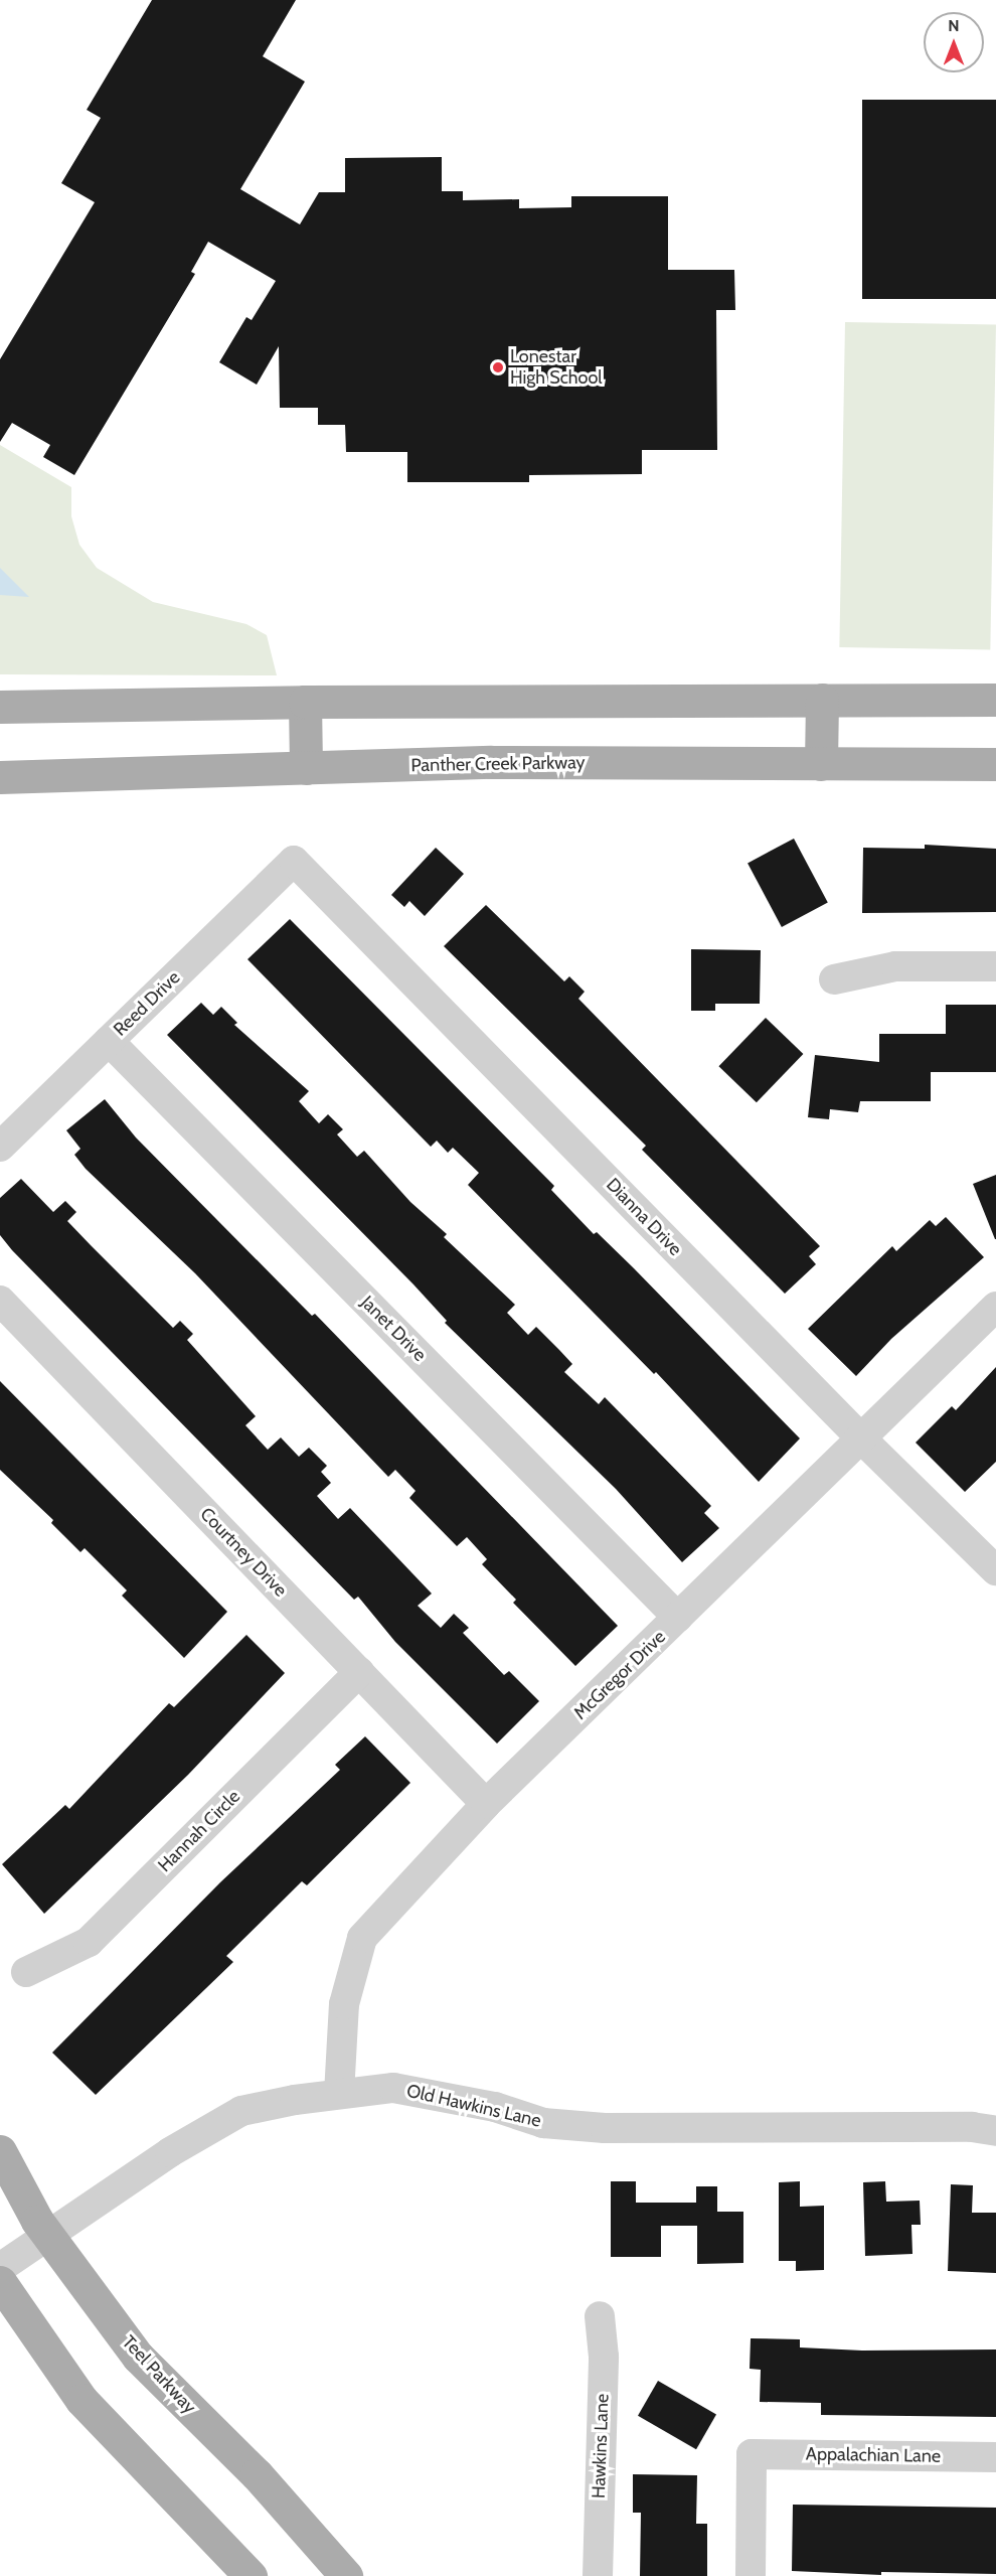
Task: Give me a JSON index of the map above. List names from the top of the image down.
{
  "streets": {
    "main road": ["Panther Creek Parkway", "Teel Parkway"],
    "street": [
      "Reed Drive",
      "Dianna Drive",
      "Janet Drive",
      "Courtney Drive",
      "McGregor Drive",
      "Hannah Circle",
      "Old Hawkins Lane",
      "Hawkins Lane",
      "Appalachian Lane"
    ]
  },
  "crossings": [
    ["Reed Drive", "Dianna Drive"],
    ["Reed Drive", "Janet Drive"],
    ["Dianna Drive", "McGregor Drive"],
    ["Janet Drive", "McGregor Drive"],
    ["Courtney Drive", "McGregor Drive"],
    ["Courtney Drive", "Hannah Circle"],
    ["McGregor Drive", "Old Hawkins Lane"],
    ["Old Hawkins Lane", "Teel Parkway"]
  ],
  "places": ["Lonestar High School"],
  "north": "top"
}
